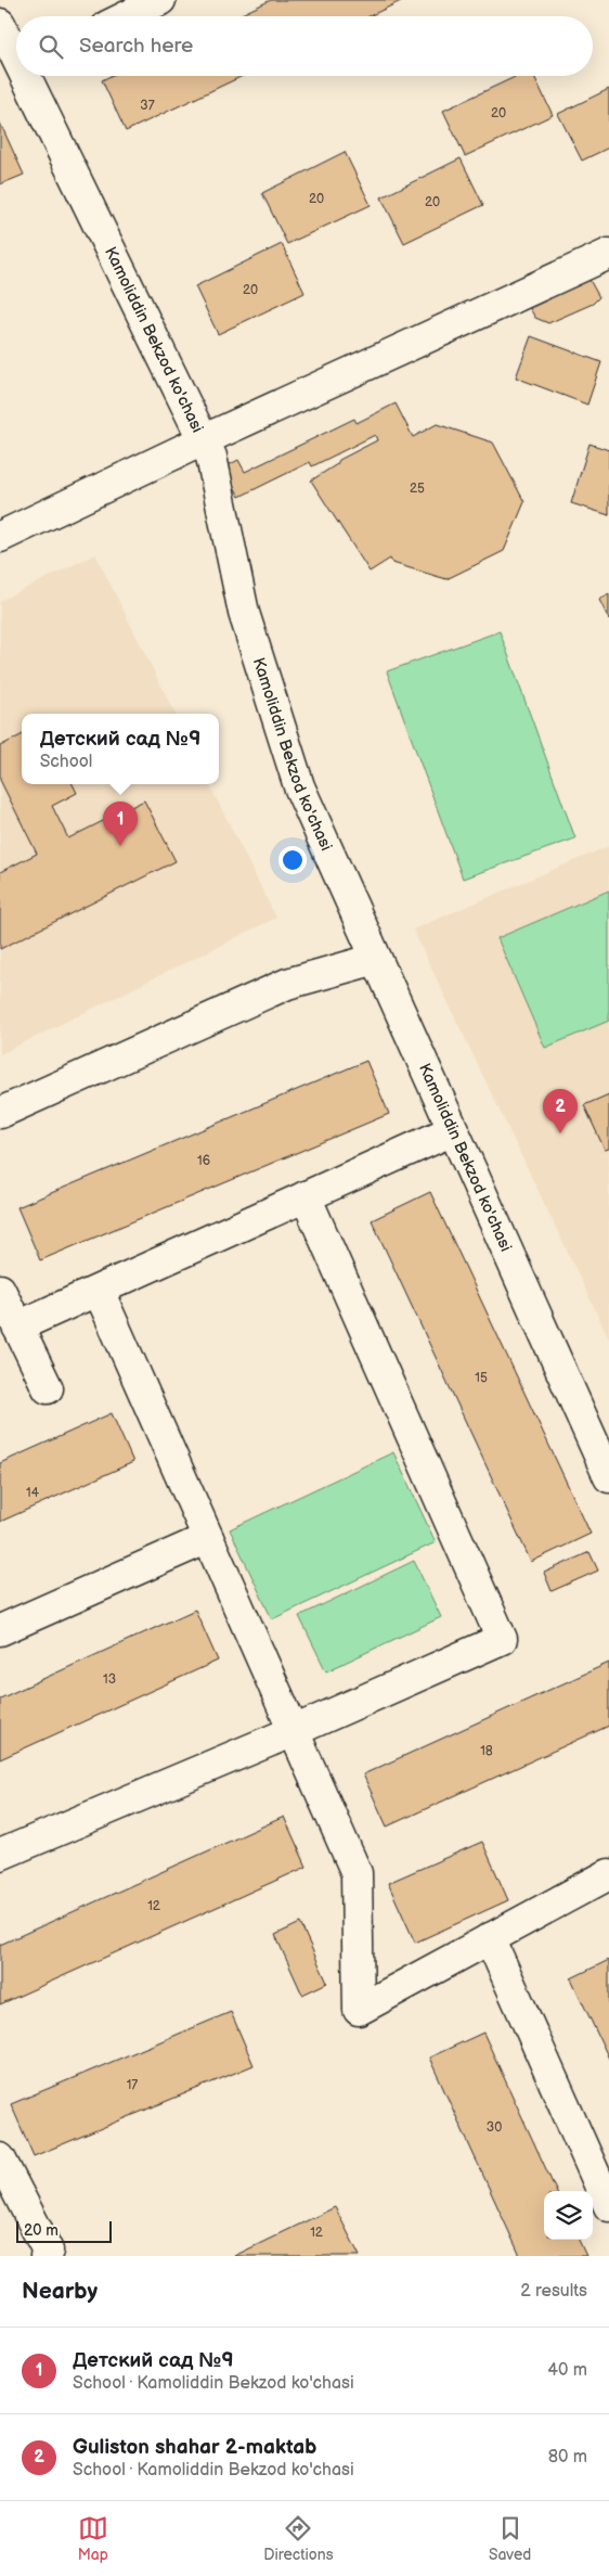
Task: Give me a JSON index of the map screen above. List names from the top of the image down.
{
  "streets": {
    "street": ["Kamoliddin Bekzod ko'chasi"]
  },
  "house_numbers": [
    "37",
    "20",
    "20",
    "20",
    "20",
    "25",
    "16",
    "15",
    "14",
    "13",
    "18",
    "12",
    "17",
    "30",
    "12"
  ],
  "scale_bar": "20 m",
  "page": {
    "search": "Search here",
    "popup": ["Детский сад №9", "School"],
    "pins": ["1", "2"],
    "scale": "20 m",
    "heading": ["Nearby", "2 results"],
    "list": [
      {
        "mark": "1",
        "name": "Детский сад №9",
        "note": "School · Kamoliddin Bekzod ko'chasi",
        "value": "40 m"
      },
      {
        "mark": "2",
        "name": "Guliston shahar 2-maktab",
        "note": "School · Kamoliddin Bekzod ko'chasi",
        "value": "80 m"
      }
    ],
    "nav": ["Map", "Directions", "Saved"]
  }
}
